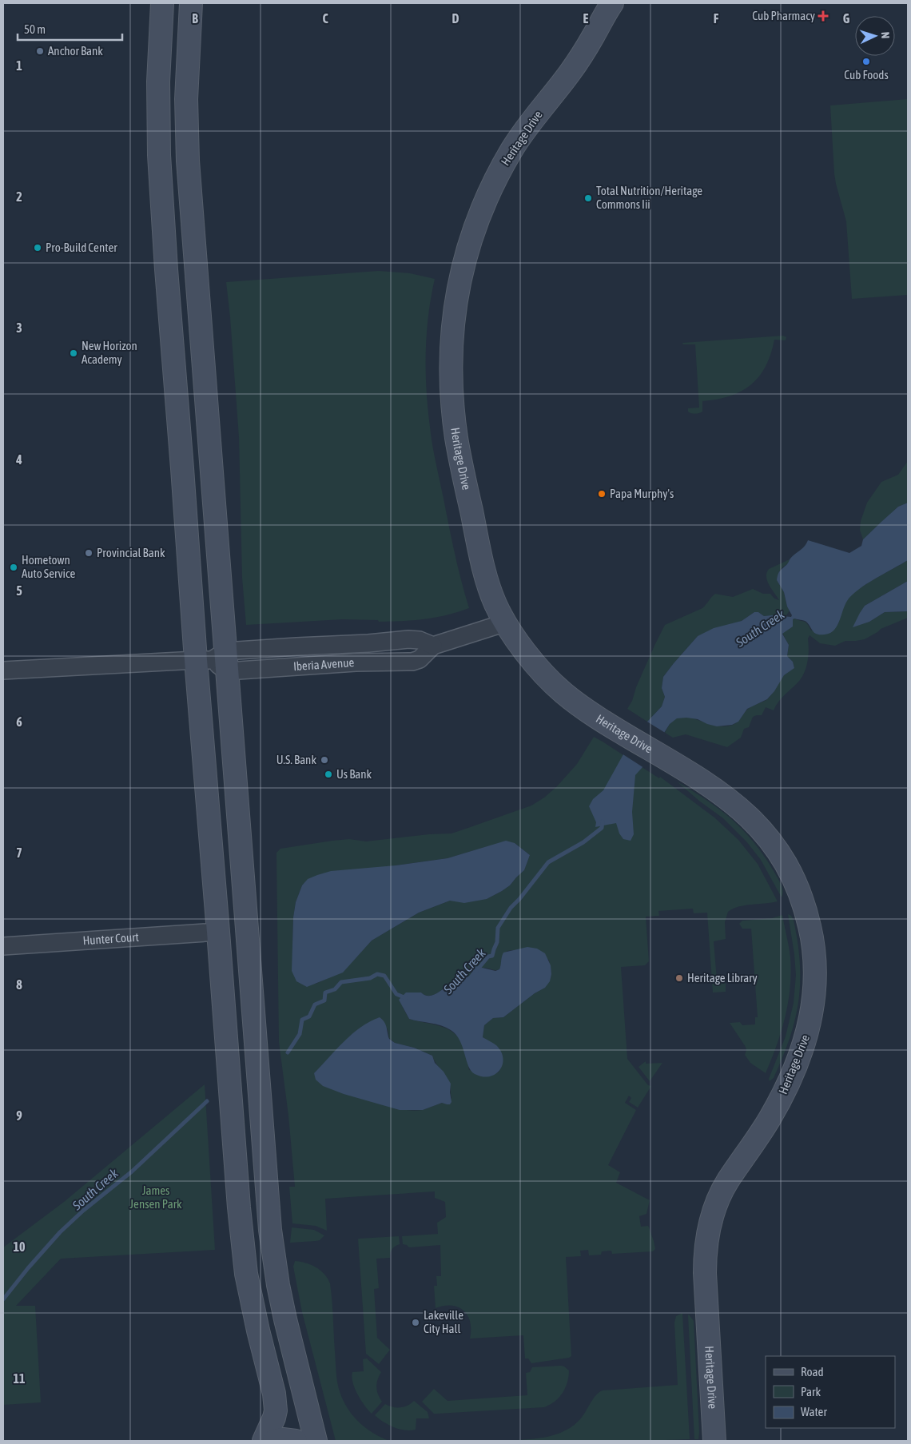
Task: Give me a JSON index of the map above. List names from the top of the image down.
{
  "streets": {
    "main road": ["Heritage Drive"],
    "street": ["Iberia Avenue", "Hunter Court"]
  },
  "crossings": [
    ["Heritage Drive", "Iberia Avenue"]
  ],
  "water": ["South Creek"],
  "parks": ["James Jensen Park"],
  "places": {
    "health": ["Cub Pharmacy"],
    "other": [
      "Anchor Bank",
      "Cub Foods",
      "Total Nutrition/Heritage Commons Iii",
      "Pro-Build Center",
      "New Horizon Academy",
      "Papa Murphy's",
      "Provincial Bank",
      "Hometown Auto Service",
      "U.S. Bank",
      "Us Bank",
      "Heritage Library",
      "Lakeville City Hall"
    ]
  },
  "legend": ["Road", "Park", "Water"],
  "scale_bar": "50 m",
  "north": "right",
  "grid": {
    "columns": [
      "B",
      "C",
      "D",
      "E",
      "F",
      "G"
    ],
    "rows": [
      "1",
      "2",
      "3",
      "4",
      "5",
      "6",
      "7",
      "8",
      "9",
      "10",
      "11"
    ]
  }
}
